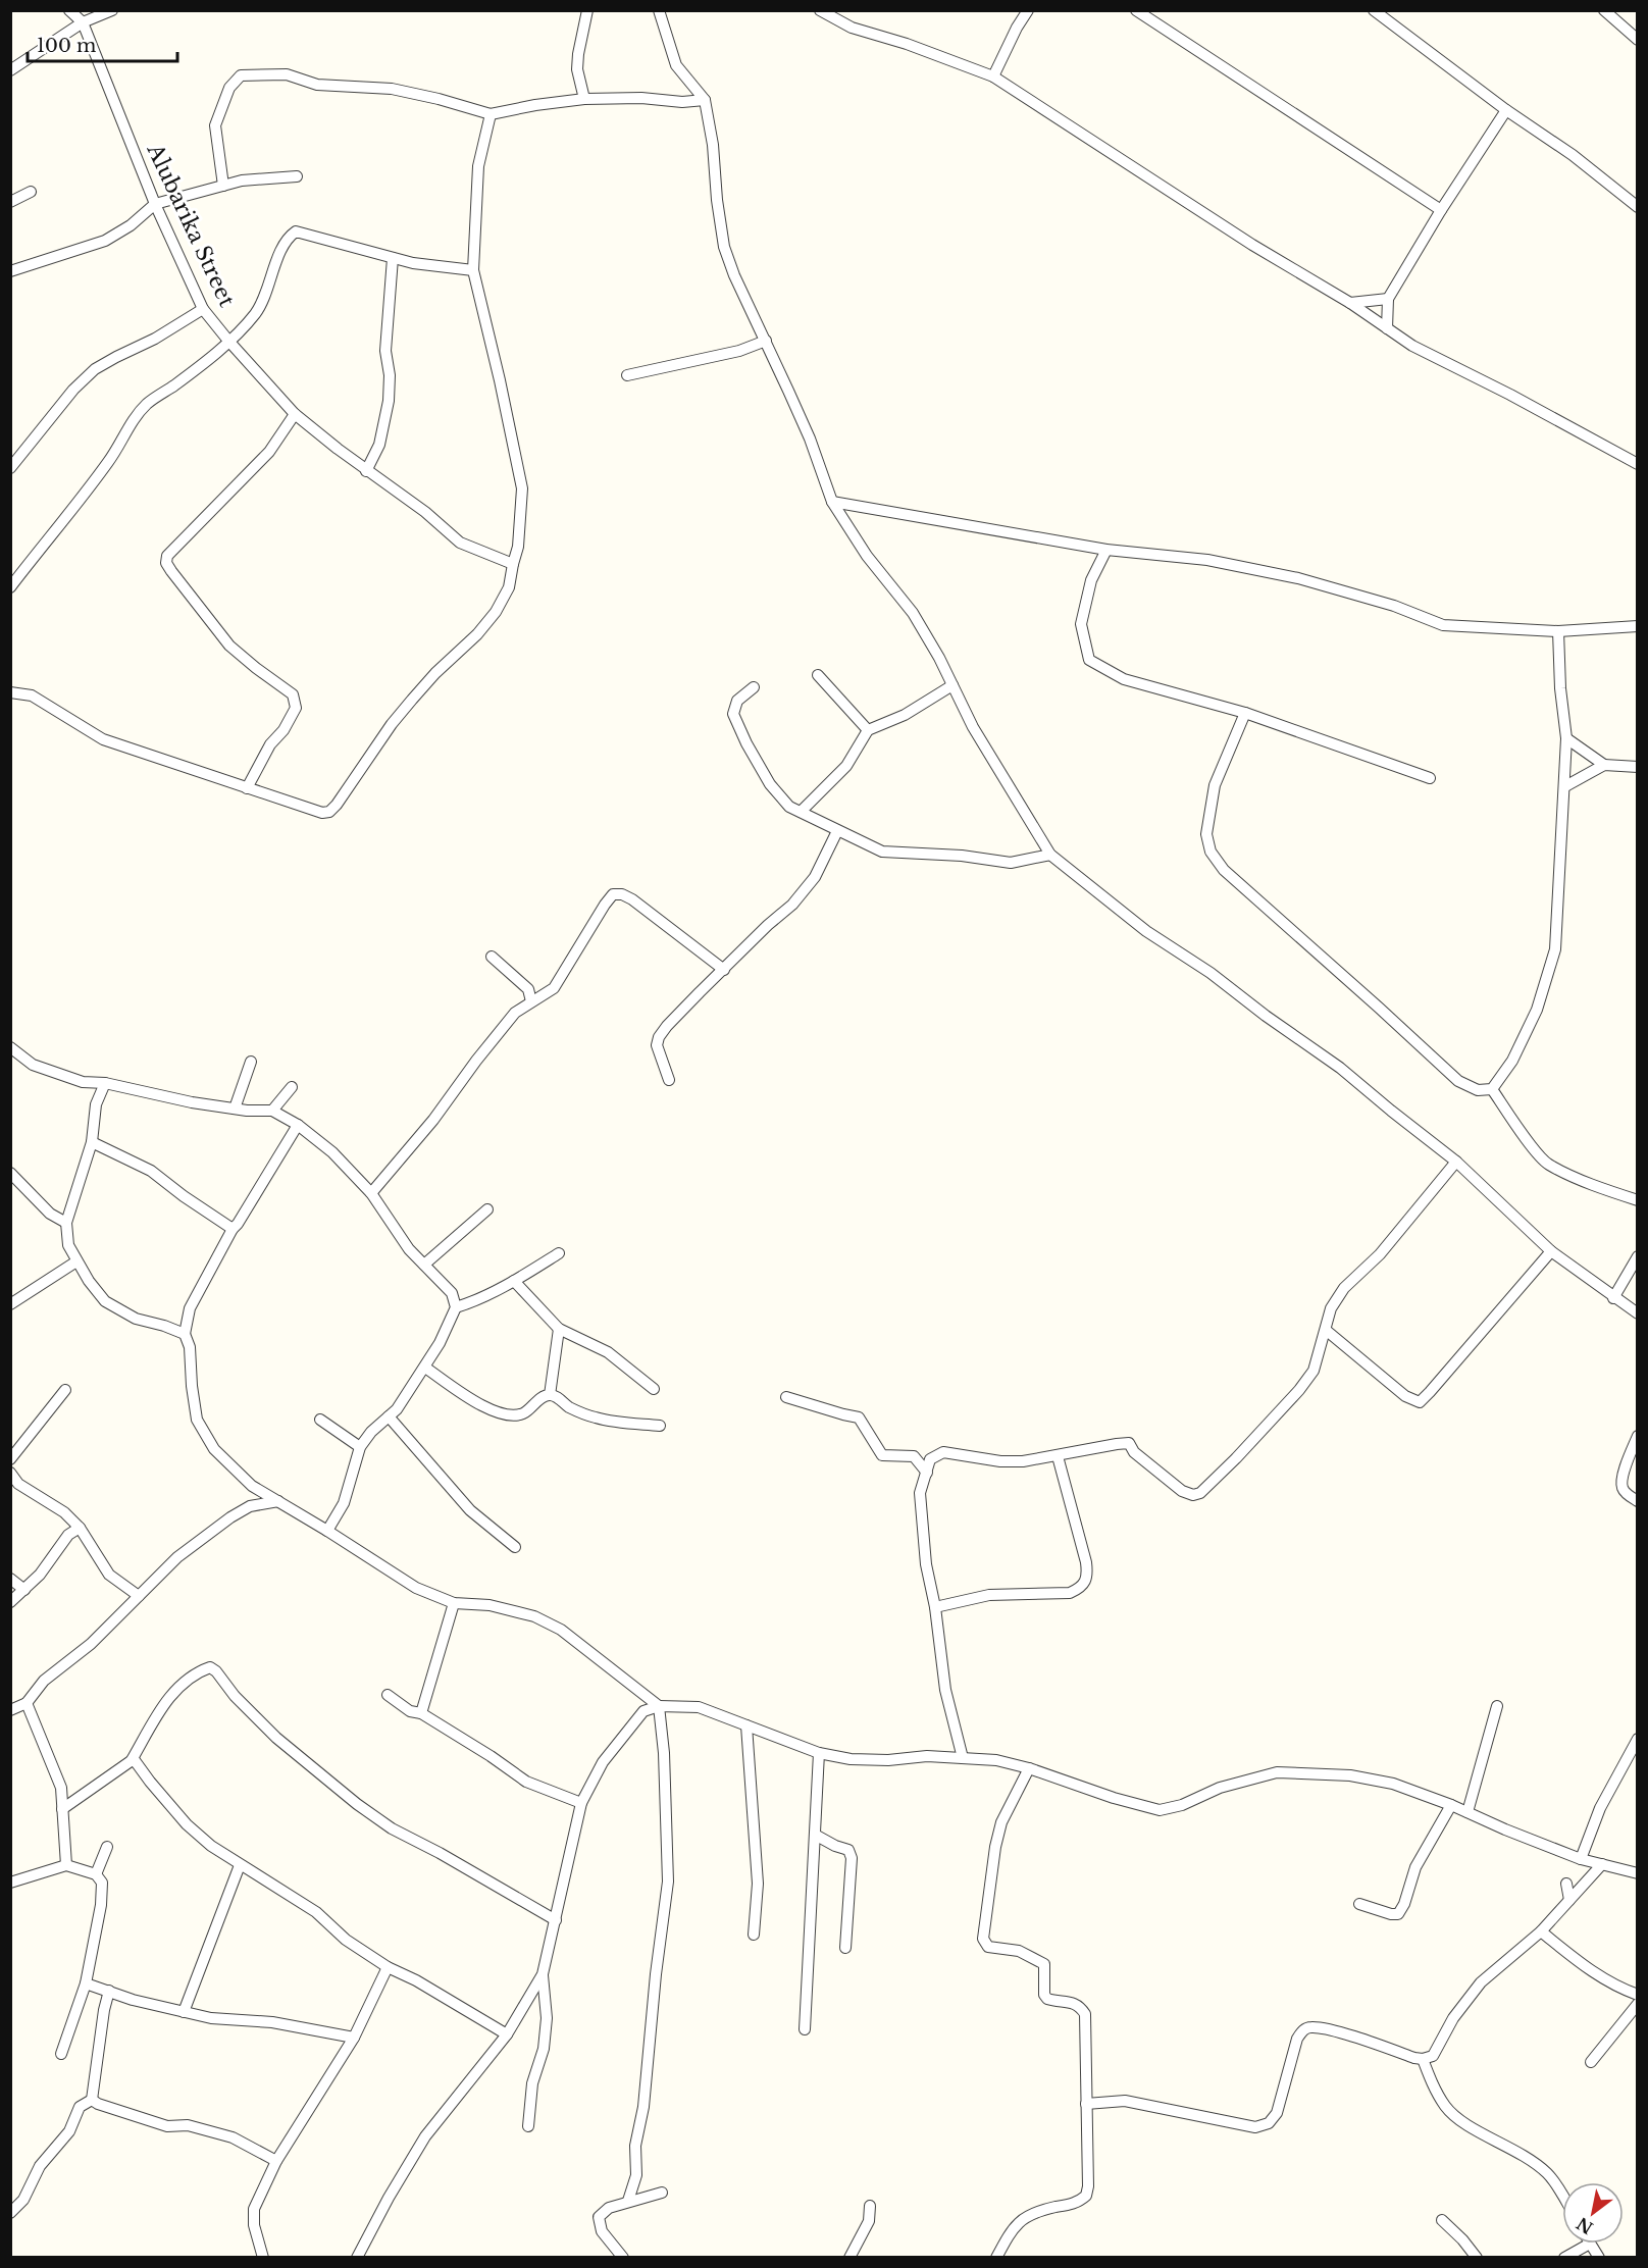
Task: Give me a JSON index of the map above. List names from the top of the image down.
{
  "streets": {
    "street": ["Alubarika Street"]
  },
  "scale_bar": "100 m",
  "north": "bottom left"
}
